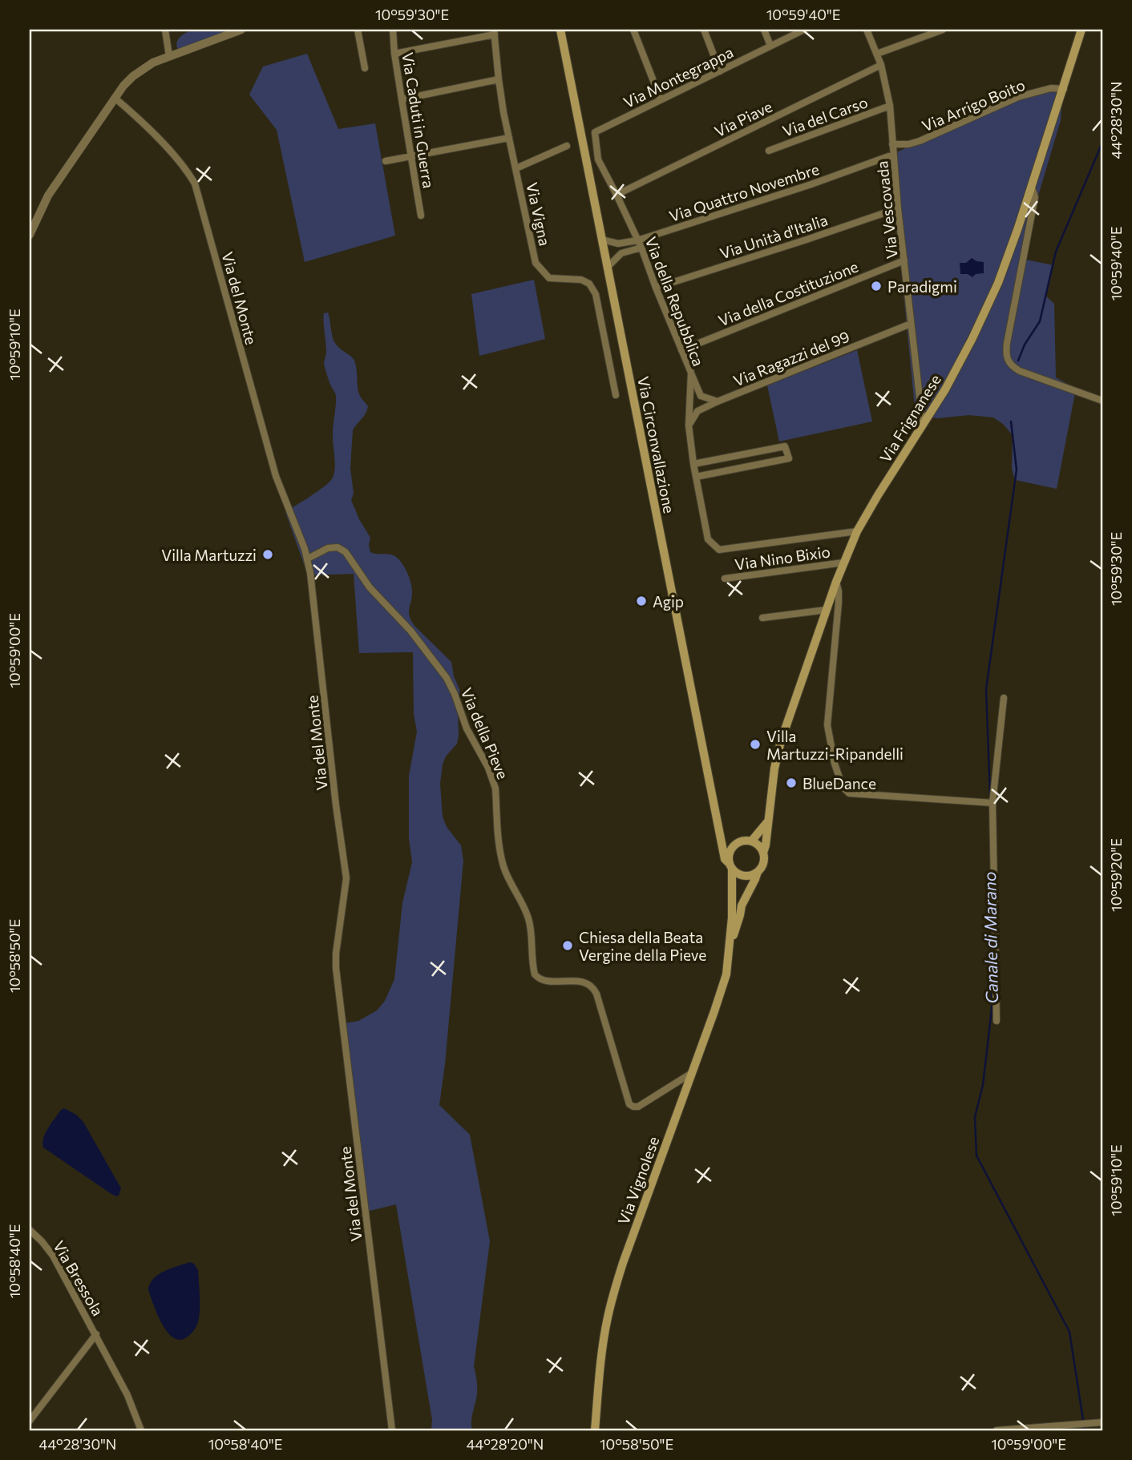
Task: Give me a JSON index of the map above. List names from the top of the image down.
{
  "streets": {
    "main road": ["Via Frignanese", "Via Circonvallazione", "Via Vignolese"],
    "street": [
      "Via Montegrappa",
      "Via Arrigo Boito",
      "Via del Carso",
      "Via Piave",
      "Via Caduti in Guerra",
      "Via Quattro Novembre",
      "Via Vescovada",
      "Via Vigna",
      "Via Unità d'Italia",
      "Via della Costituzione",
      "Via del Monte",
      "Via della Repubblica",
      "Via Ragazzi del 99",
      "Via Nino Bixio",
      "Via della Pieve",
      "Via Bressola"
    ]
  },
  "crossings": [
    ["Via Montegrappa", "Via della Repubblica"],
    ["Via Arrigo Boito", "Via Vescovada"],
    ["Via Arrigo Boito", "Via Frignanese"],
    ["Via del Carso", "Via Vescovada"],
    ["Via Piave", "Via Vescovada"],
    ["Via Piave", "Via della Repubblica"],
    ["Via Quattro Novembre", "Via Vescovada"],
    ["Via Quattro Novembre", "Via della Repubblica"],
    ["Via Quattro Novembre", "Via Circonvallazione"],
    ["Via Vescovada", "Via Unità d'Italia"],
    ["Via Vescovada", "Via della Costituzione"],
    ["Via Vescovada", "Via Ragazzi del 99"],
    ["Via Vescovada", "Via Frignanese"],
    ["Via Unità d'Italia", "Via della Repubblica"],
    ["Via della Costituzione", "Via della Repubblica"],
    ["Via del Monte", "Via della Pieve"],
    ["Via della Repubblica", "Via Ragazzi del 99"],
    ["Via della Repubblica", "Via Frignanese"],
    ["Via Frignanese", "Via Circonvallazione"],
    ["Via Frignanese", "Via Nino Bixio"],
    ["Via Circonvallazione", "Via Vignolese"],
    ["Via della Pieve", "Via Vignolese"]
  ],
  "water": ["Canale di Marano"],
  "places": [
    "Paradigmi",
    "Villa Martuzzi",
    "Agip",
    "Villa Martuzzi-Ripandelli",
    "BlueDance",
    "Chiesa della Beata Vergine della Pieve"
  ],
  "coordinates": [
    "10°59'30\"E",
    "10°59'40\"E",
    "44°28'30\"N",
    "10°59'10\"E",
    "10°59'00\"E",
    "10°59'20\"E",
    "10°58'50\"E",
    "10°58'40\"E",
    "44°28'20\"N"
  ]
}
